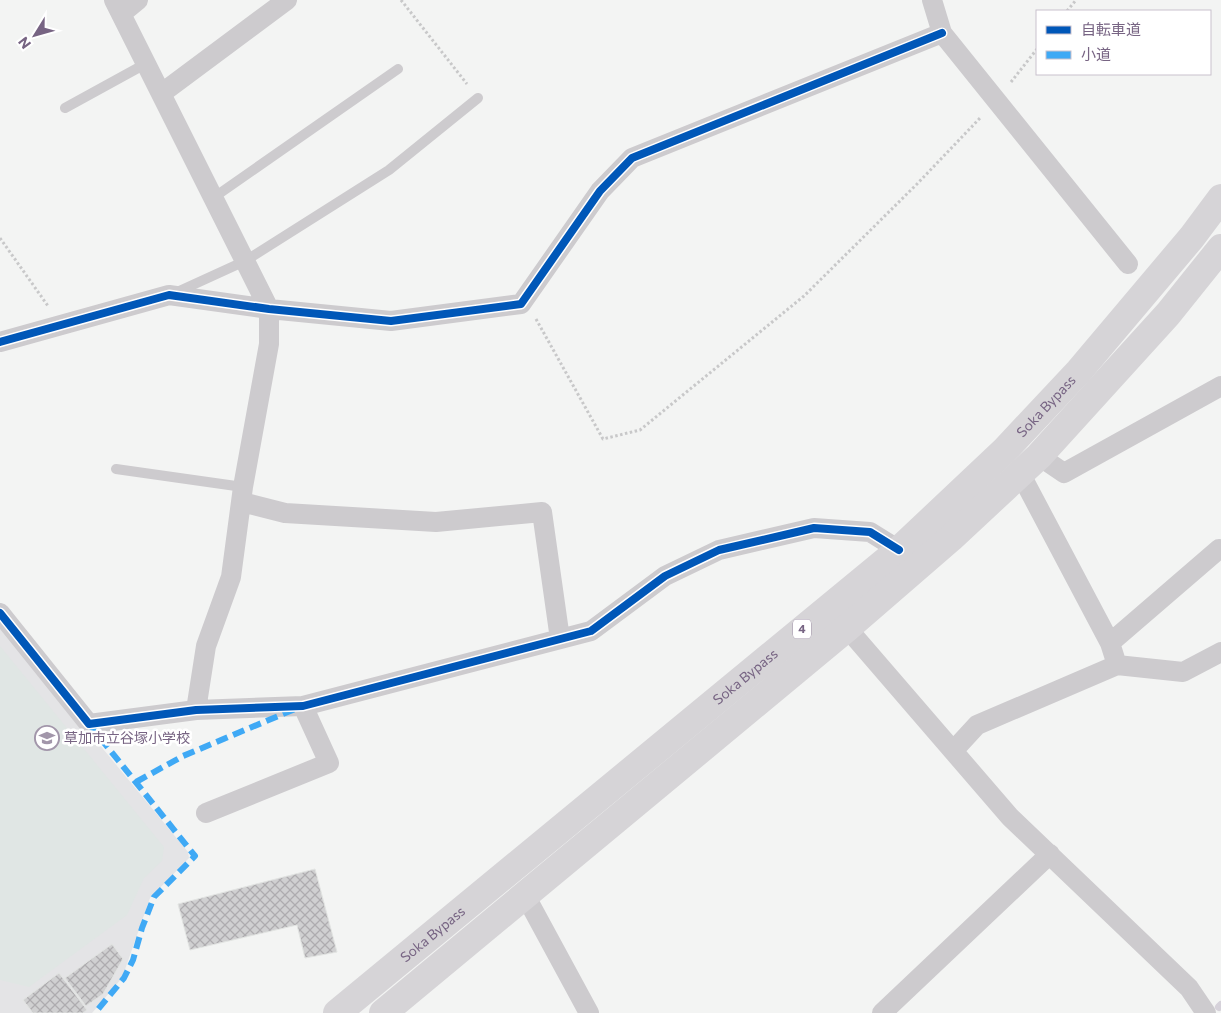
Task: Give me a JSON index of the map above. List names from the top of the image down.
{
  "streets": {
    "highway": ["Soka Bypass", "4"]
  },
  "places": {
    "school or university": ["草加市立谷塚小学校"]
  },
  "legend": ["自転車道", "小道"],
  "north": "bottom left"
}
